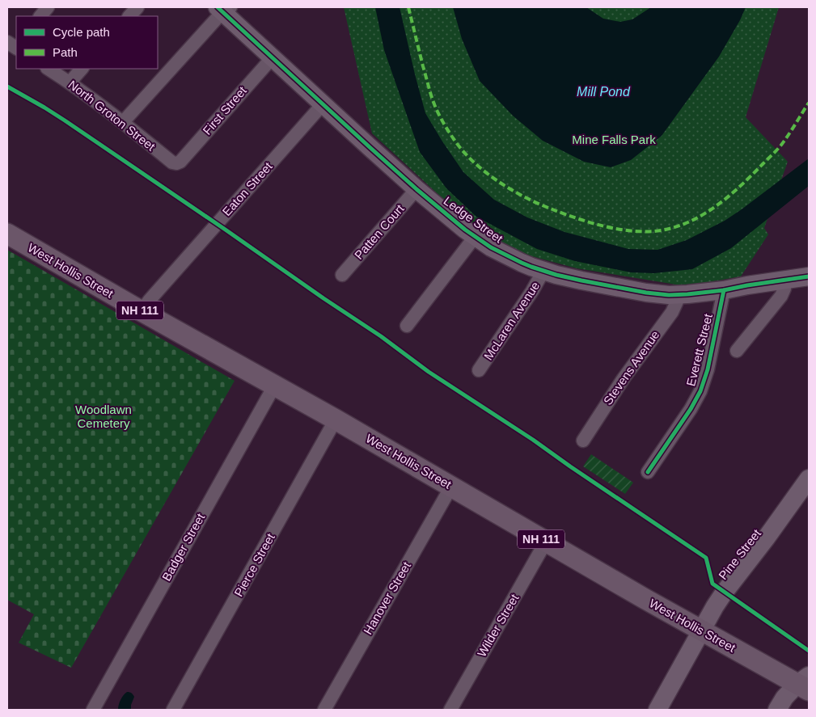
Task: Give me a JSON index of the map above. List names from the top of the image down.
{
  "streets": {
    "main road": ["West Hollis Street", "NH 111"],
    "street": [
      "First Street",
      "North Groton Street",
      "Eaton Street",
      "Ledge Street",
      "Patten Court",
      "McLaren Avenue",
      "Everett Street",
      "Stevens Avenue",
      "Badger Street",
      "Pine Street",
      "Pierce Street",
      "Hanover Street",
      "Wilder Street"
    ]
  },
  "crossings": [
    ["First Street", "North Groton Street"],
    ["First Street", "Ledge Street"],
    ["Eaton Street", "Ledge Street"],
    ["Eaton Street", "West Hollis Street"],
    ["Ledge Street", "Patten Court"],
    ["Ledge Street", "McLaren Avenue"],
    ["Ledge Street", "Everett Street"],
    ["Ledge Street", "Stevens Avenue"],
    ["West Hollis Street", "Badger Street"],
    ["West Hollis Street", "Pine Street"],
    ["West Hollis Street", "Pierce Street"],
    ["West Hollis Street", "Hanover Street"],
    ["West Hollis Street", "Wilder Street"]
  ],
  "water": ["Mill Pond"],
  "parks": ["Mine Falls Park", "Woodlawn Cemetery"],
  "legend": ["Cycle path", "Path"]
}
